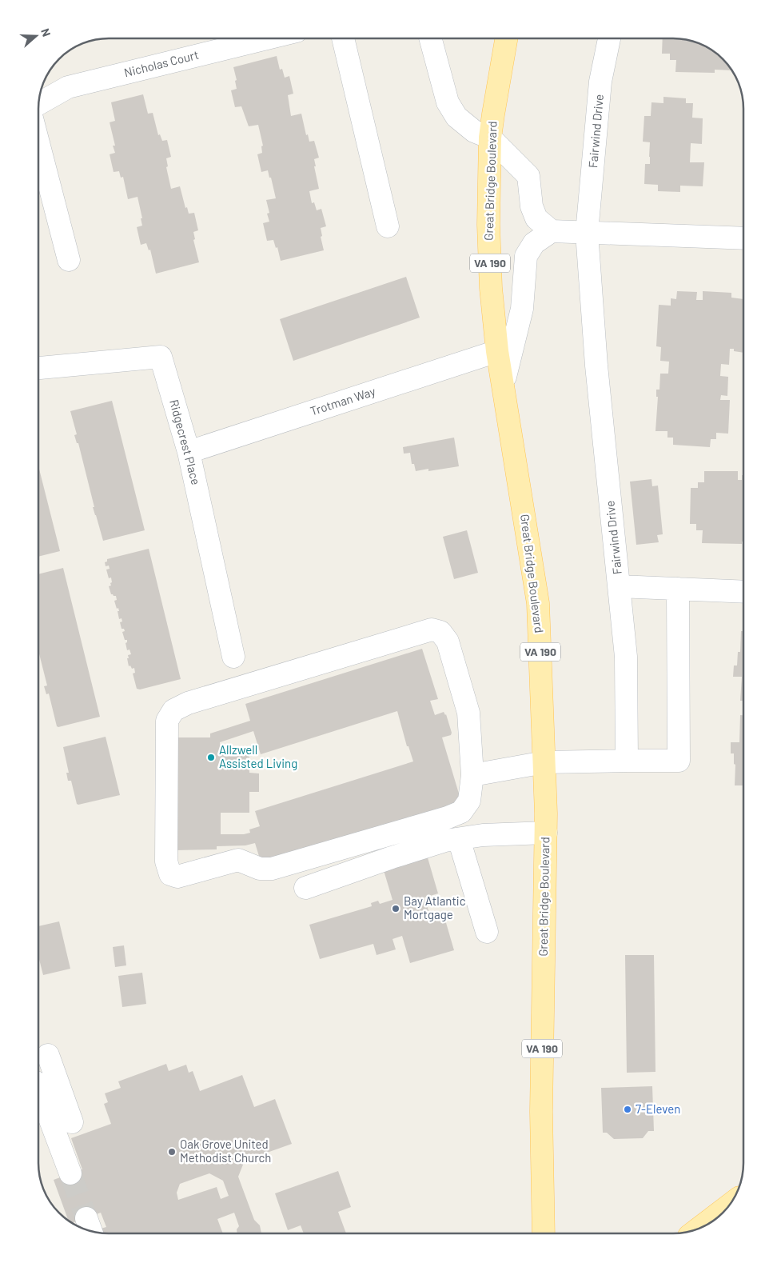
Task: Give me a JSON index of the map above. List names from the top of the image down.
{
  "streets": {
    "main road": ["Great Bridge Boulevard", "VA 190"],
    "street": [
      "Nicholas Court",
      "Fairwind Drive",
      "Trotman Way",
      "Ridgecrest Place"
    ]
  },
  "crossings": [
    ["Great Bridge Boulevard", "Trotman Way"],
    ["Trotman Way", "Ridgecrest Place"]
  ],
  "places": [
    "Allzwell Assisted Living",
    "Bay Atlantic Mortgage",
    "7-Eleven",
    "Oak Grove United Methodist Church"
  ],
  "north": "right"
}
